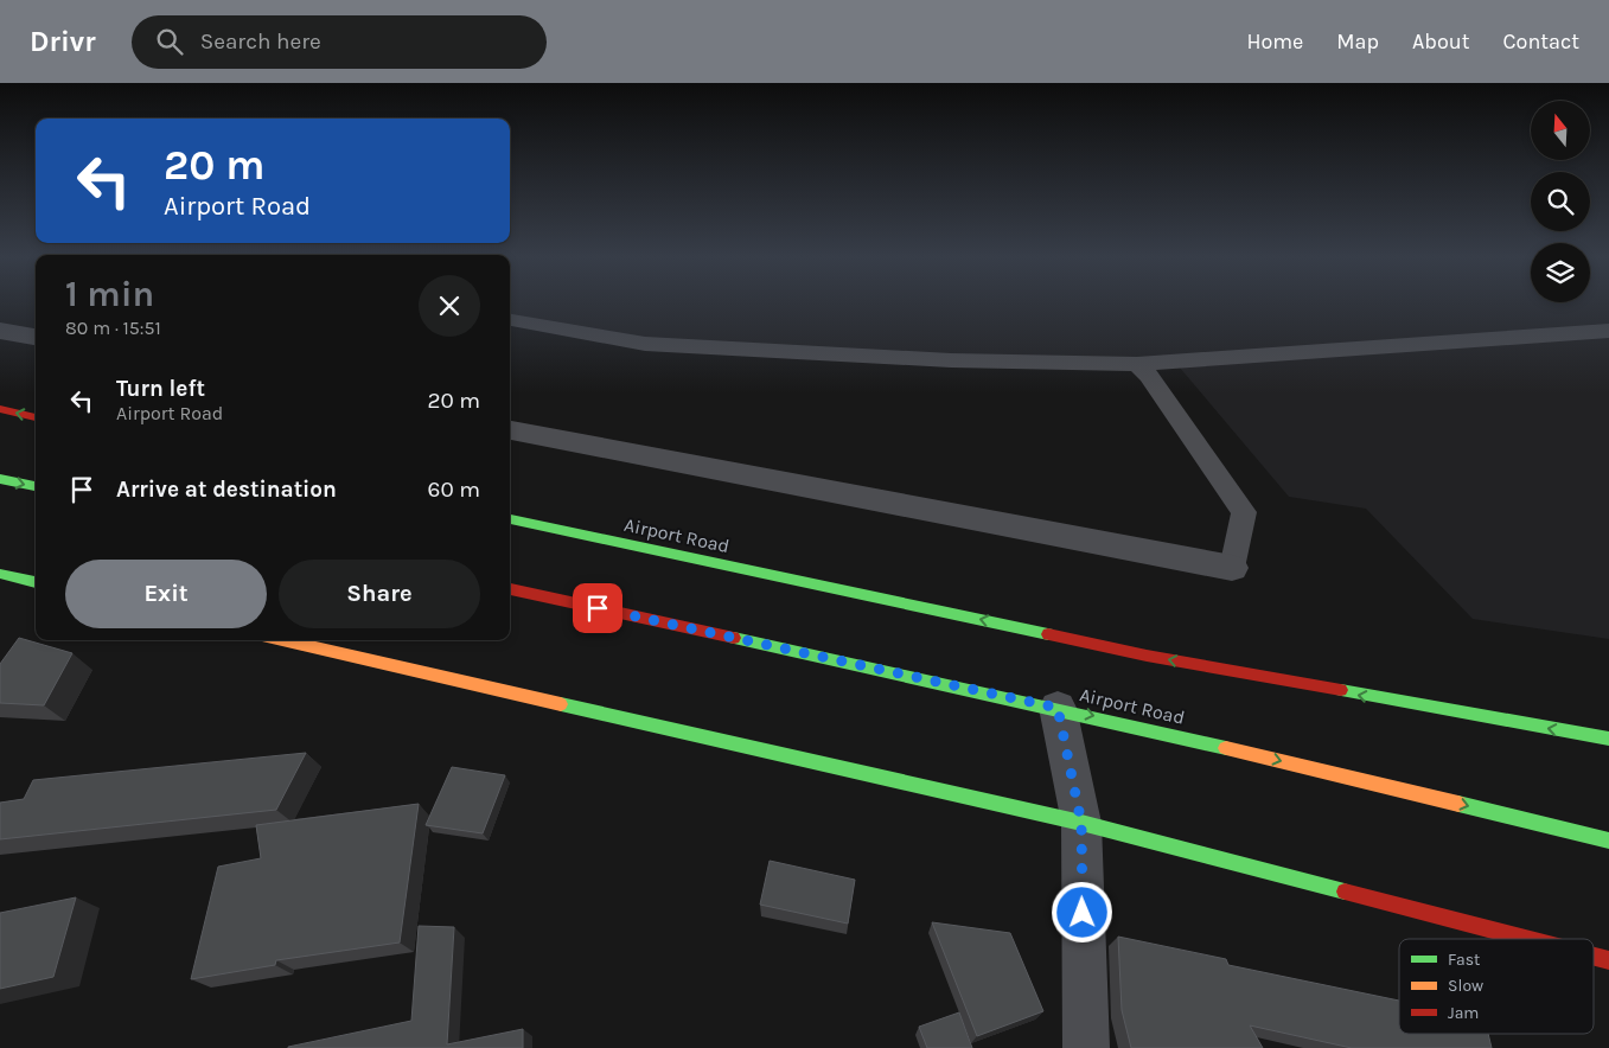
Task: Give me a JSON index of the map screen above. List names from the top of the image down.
{
  "streets": {
    "main road": ["Airport Road"]
  },
  "legend": ["Fast", "Slow", "Jam"],
  "north": "top",
  "page": {
    "header": "Drivr",
    "search": "Search here",
    "nav": [
      "Home",
      "Map",
      "About",
      "Contact"
    ],
    "turn": ["20 m", "Airport Road"],
    "heading": ["1 min", "80 m · 15:51"],
    "list": [
      {
        "name": "Turn left",
        "note": "Airport Road",
        "value": "20 m"
      },
      {
        "name": "Arrive at destination",
        "value": "60 m"
      }
    ],
    "buttons": ["Exit", "Share"]
  }
}
